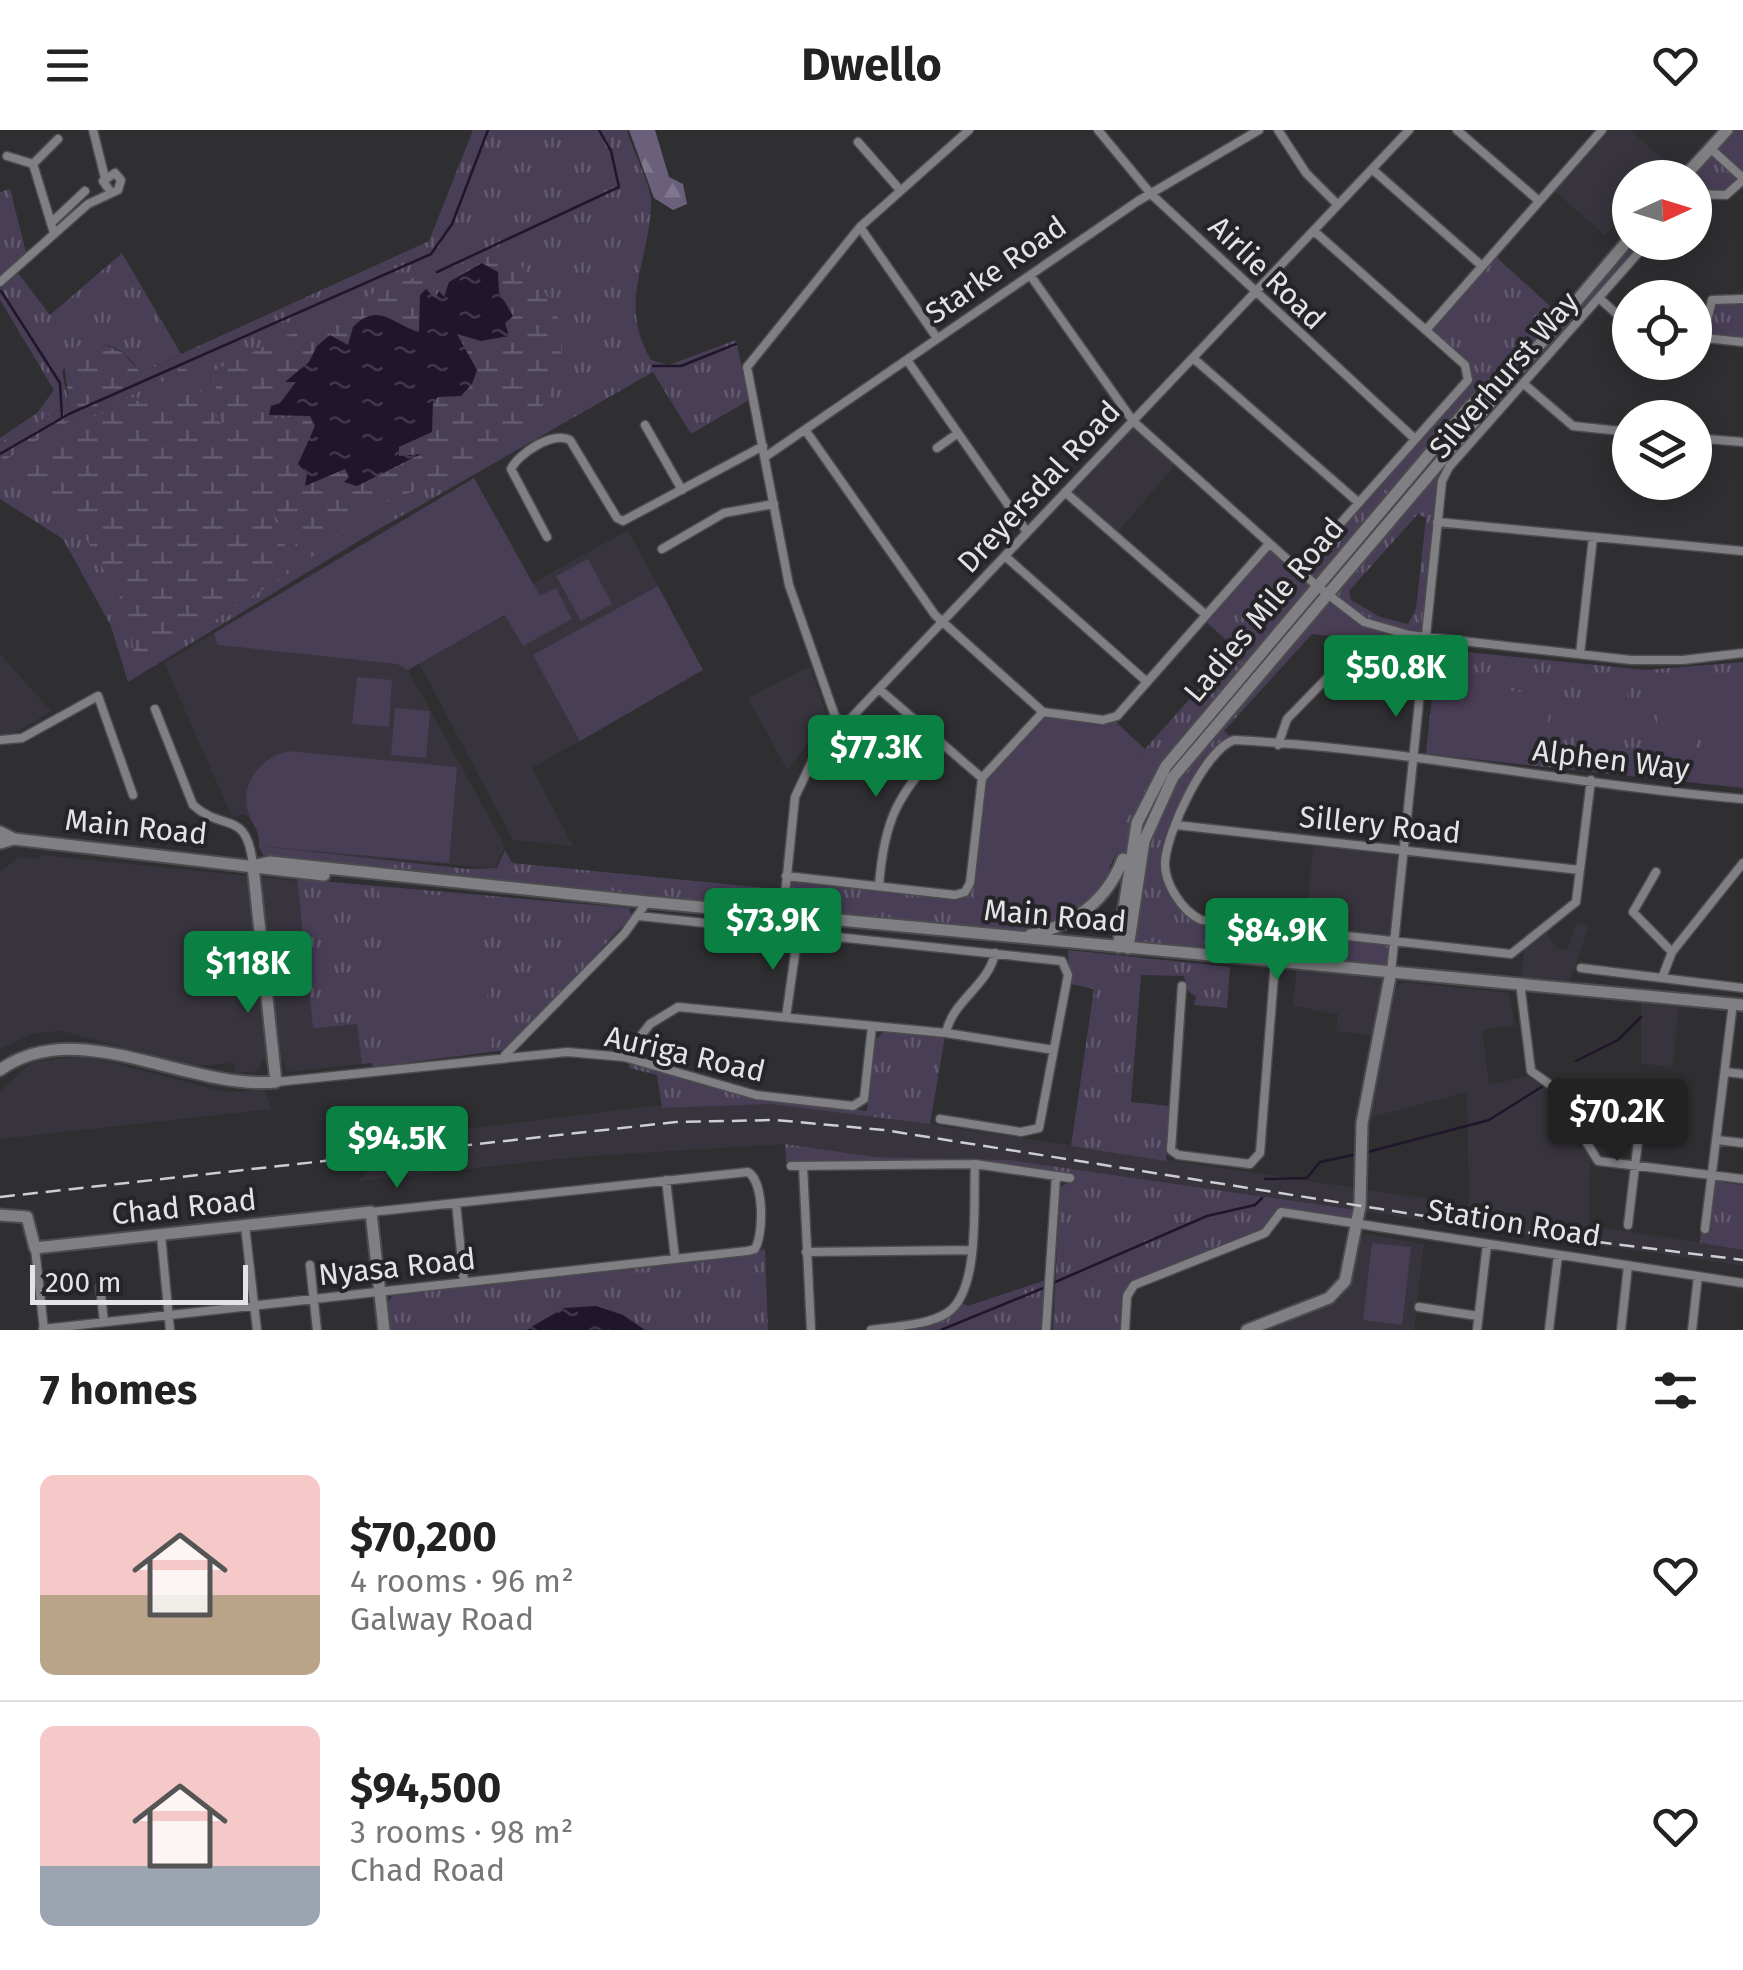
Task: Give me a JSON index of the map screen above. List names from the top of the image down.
{
  "streets": {
    "main road": ["Ladies Mile Road", "Main Road", "Chad Road"],
    "street": [
      "Starke Road",
      "Airlie Road",
      "Silverhurst Way",
      "Dreyersdal Road",
      "Alphen Way",
      "Sillery Road",
      "Auriga Road",
      "Station Road",
      "Nyasa Road"
    ]
  },
  "crossings": [
    ["Starke Road", "Airlie Road"],
    ["Airlie Road", "Dreyersdal Road"],
    ["Silverhurst Way", "Alphen Way"],
    ["Silverhurst Way", "Sillery Road"],
    ["Silverhurst Way", "Main Road"],
    ["Dreyersdal Road", "Main Road"],
    ["Ladies Mile Road", "Main Road"],
    ["Alphen Way", "Sillery Road"],
    ["Chad Road", "Nyasa Road"]
  ],
  "scale_bar": "200 m",
  "north": "right",
  "page": {
    "header": "Dwello",
    "price": [
      "$50.8K",
      "$77.3K",
      "$73.9K",
      "$84.9K",
      "$118K",
      "$70.2K",
      "$94.5K"
    ],
    "scale": "200 m",
    "heading": "7 homes",
    "list": [
      {
        "name": "$70,200",
        "note": "4 rooms · 96 m² · Galway Road"
      },
      {
        "name": "$94,500",
        "note": "3 rooms · 98 m² · Chad Road"
      }
    ]
  }
}
